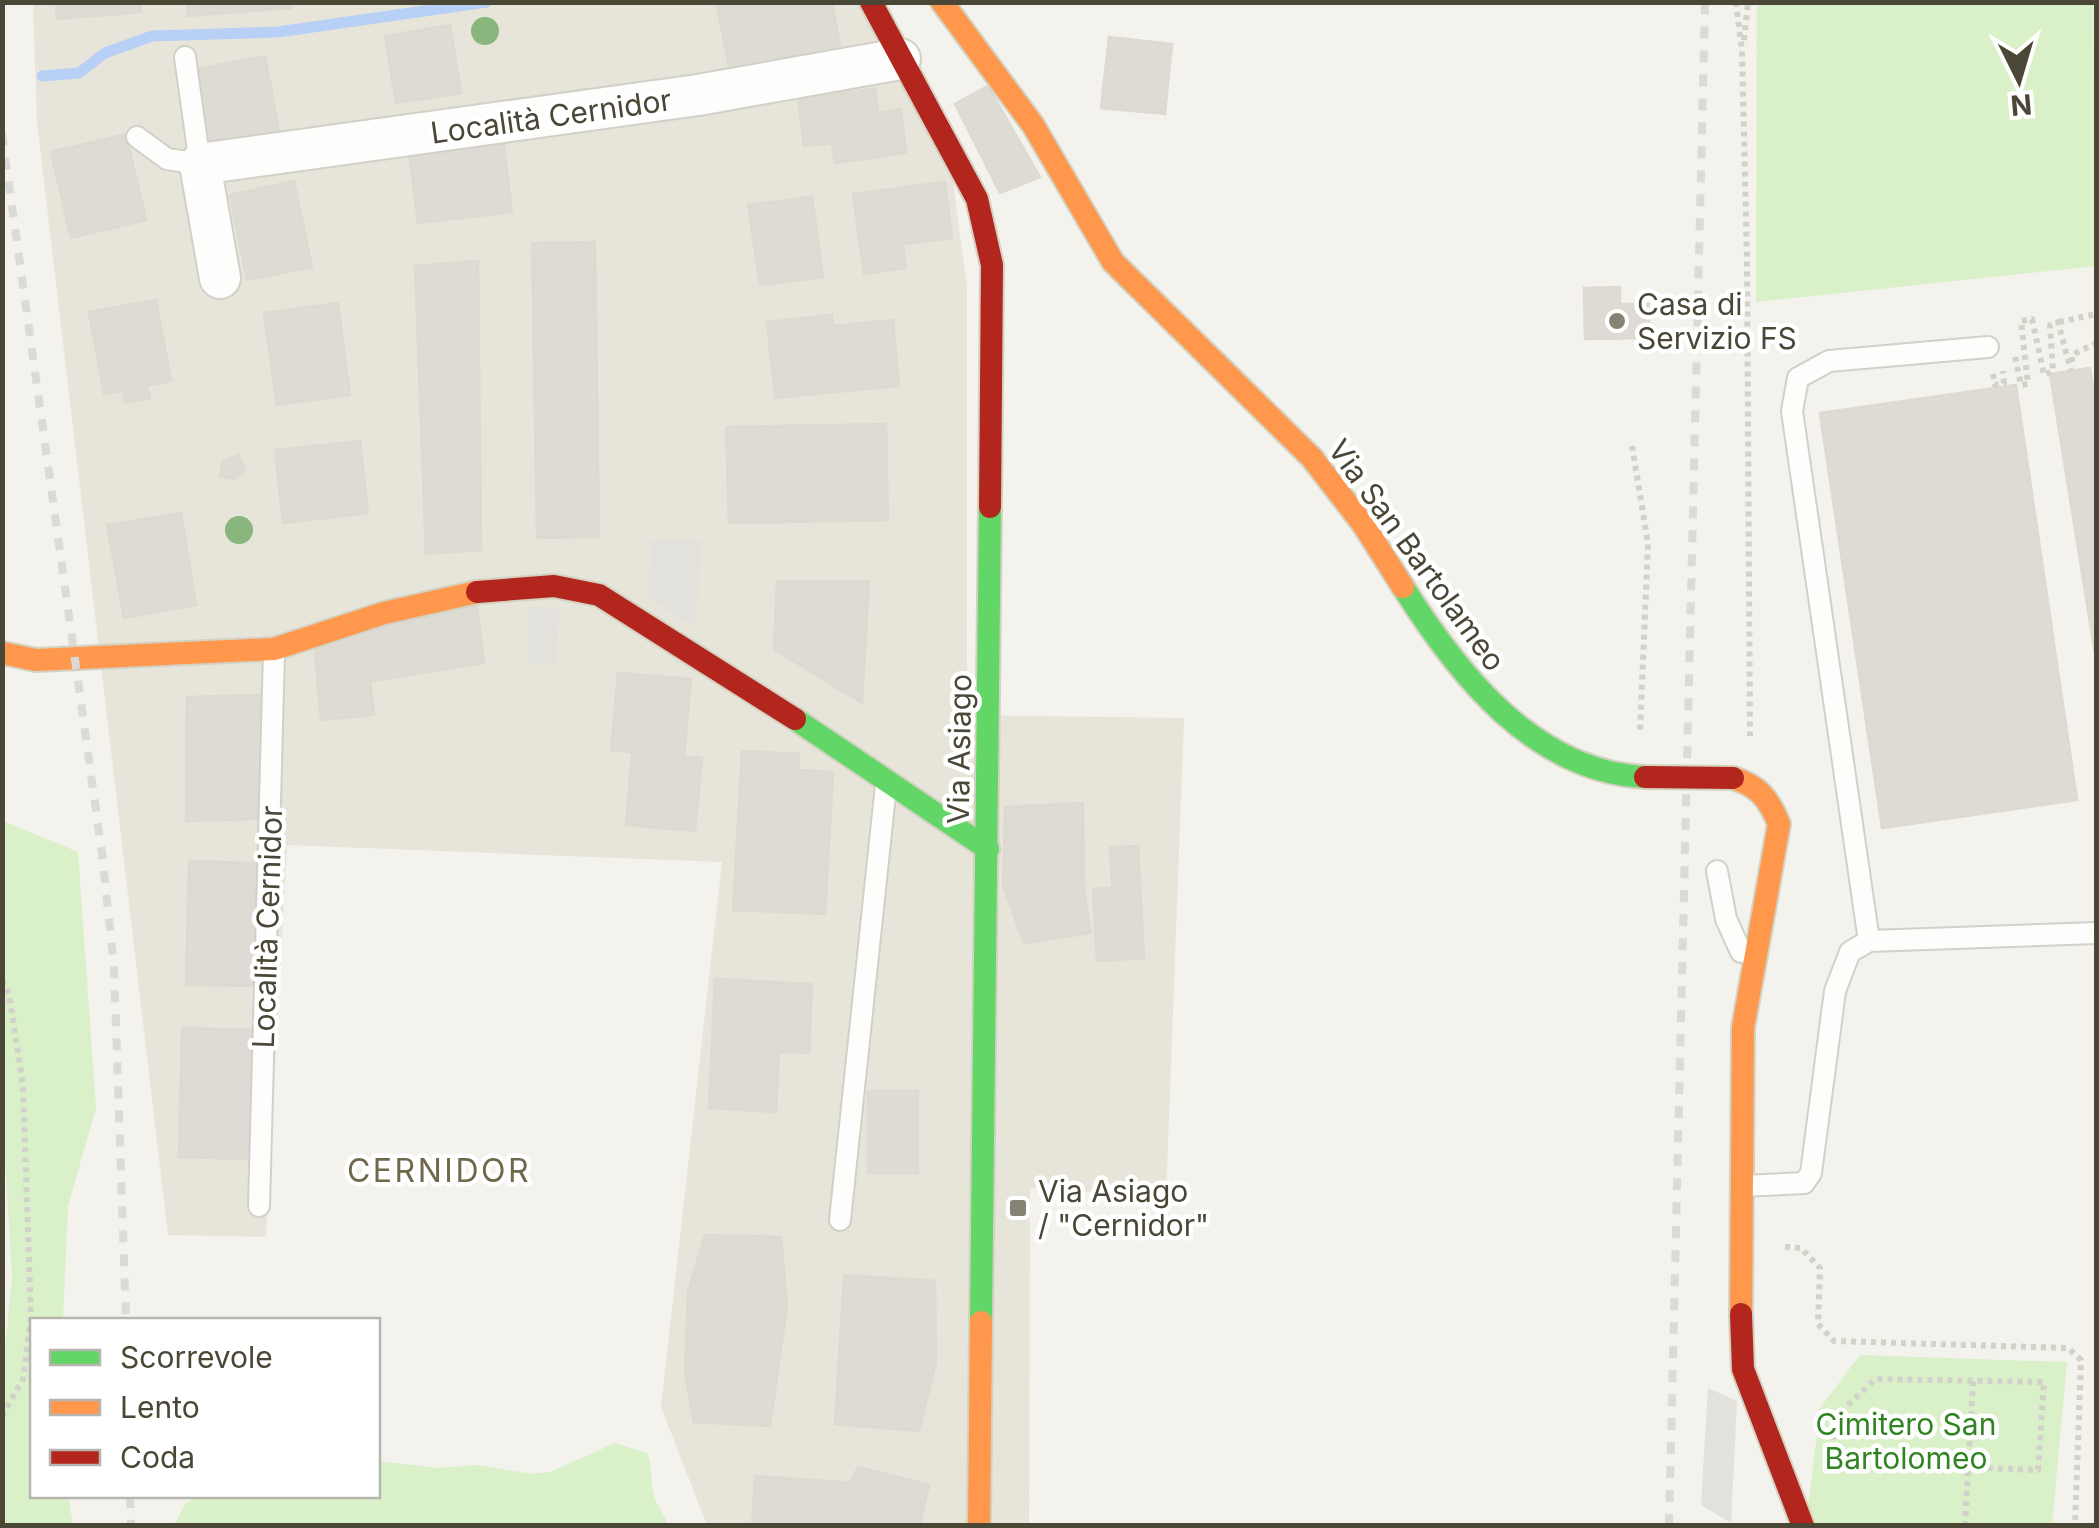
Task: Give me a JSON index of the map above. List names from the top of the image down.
{
  "streets": {
    "street": ["Località Cernidor", "Via San Bartolameo", "Via Asiago"]
  },
  "crossings": [
    ["Località Cernidor", "Via Asiago"]
  ],
  "districts": ["CERNIDOR"],
  "parks": ["Cimitero San Bartolomeo"],
  "places": {
    "other": ["Casa di Servizio FS"],
    "transit": ["Via Asiago / \"Cernidor\""]
  },
  "legend": ["Scorrevole", "Lento", "Coda"],
  "north": "bottom"
}
